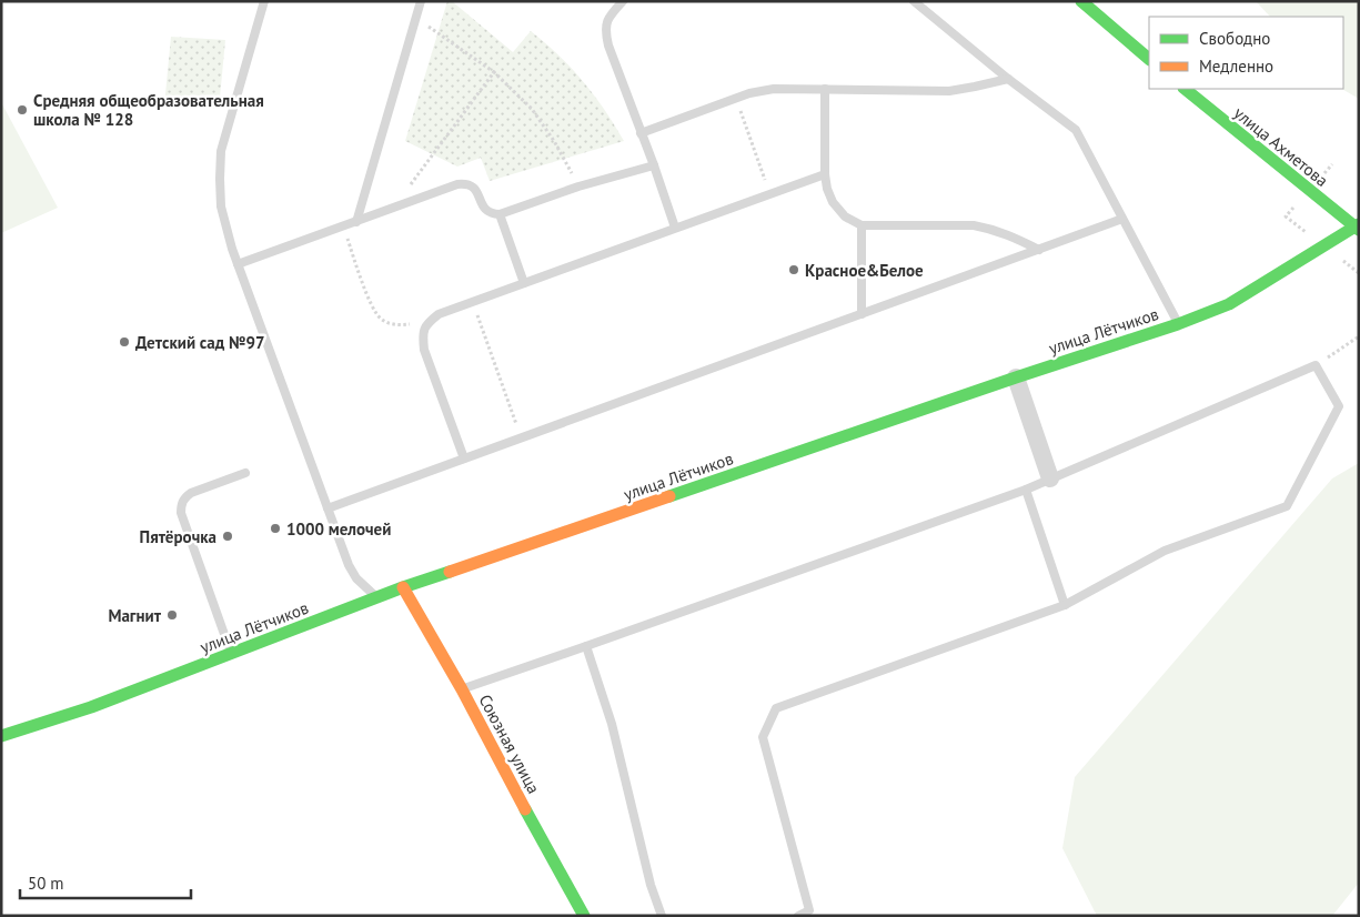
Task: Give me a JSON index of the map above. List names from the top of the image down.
{
  "streets": {
    "street": ["улица Ахметова", "улица Лётчиков", "Союзная улица"]
  },
  "crossings": [
    ["улица Ахметова", "улица Лётчиков"],
    ["улица Лётчиков", "Союзная улица"]
  ],
  "places": [
    "Средняя общеобразовательная школа № 128",
    "Красное&Белое",
    "Детский сад №97",
    "1000 мелочей",
    "Пятёрочка",
    "Магнит"
  ],
  "legend": ["Свободно", "Медленно"],
  "scale_bar": "50 m"
}
